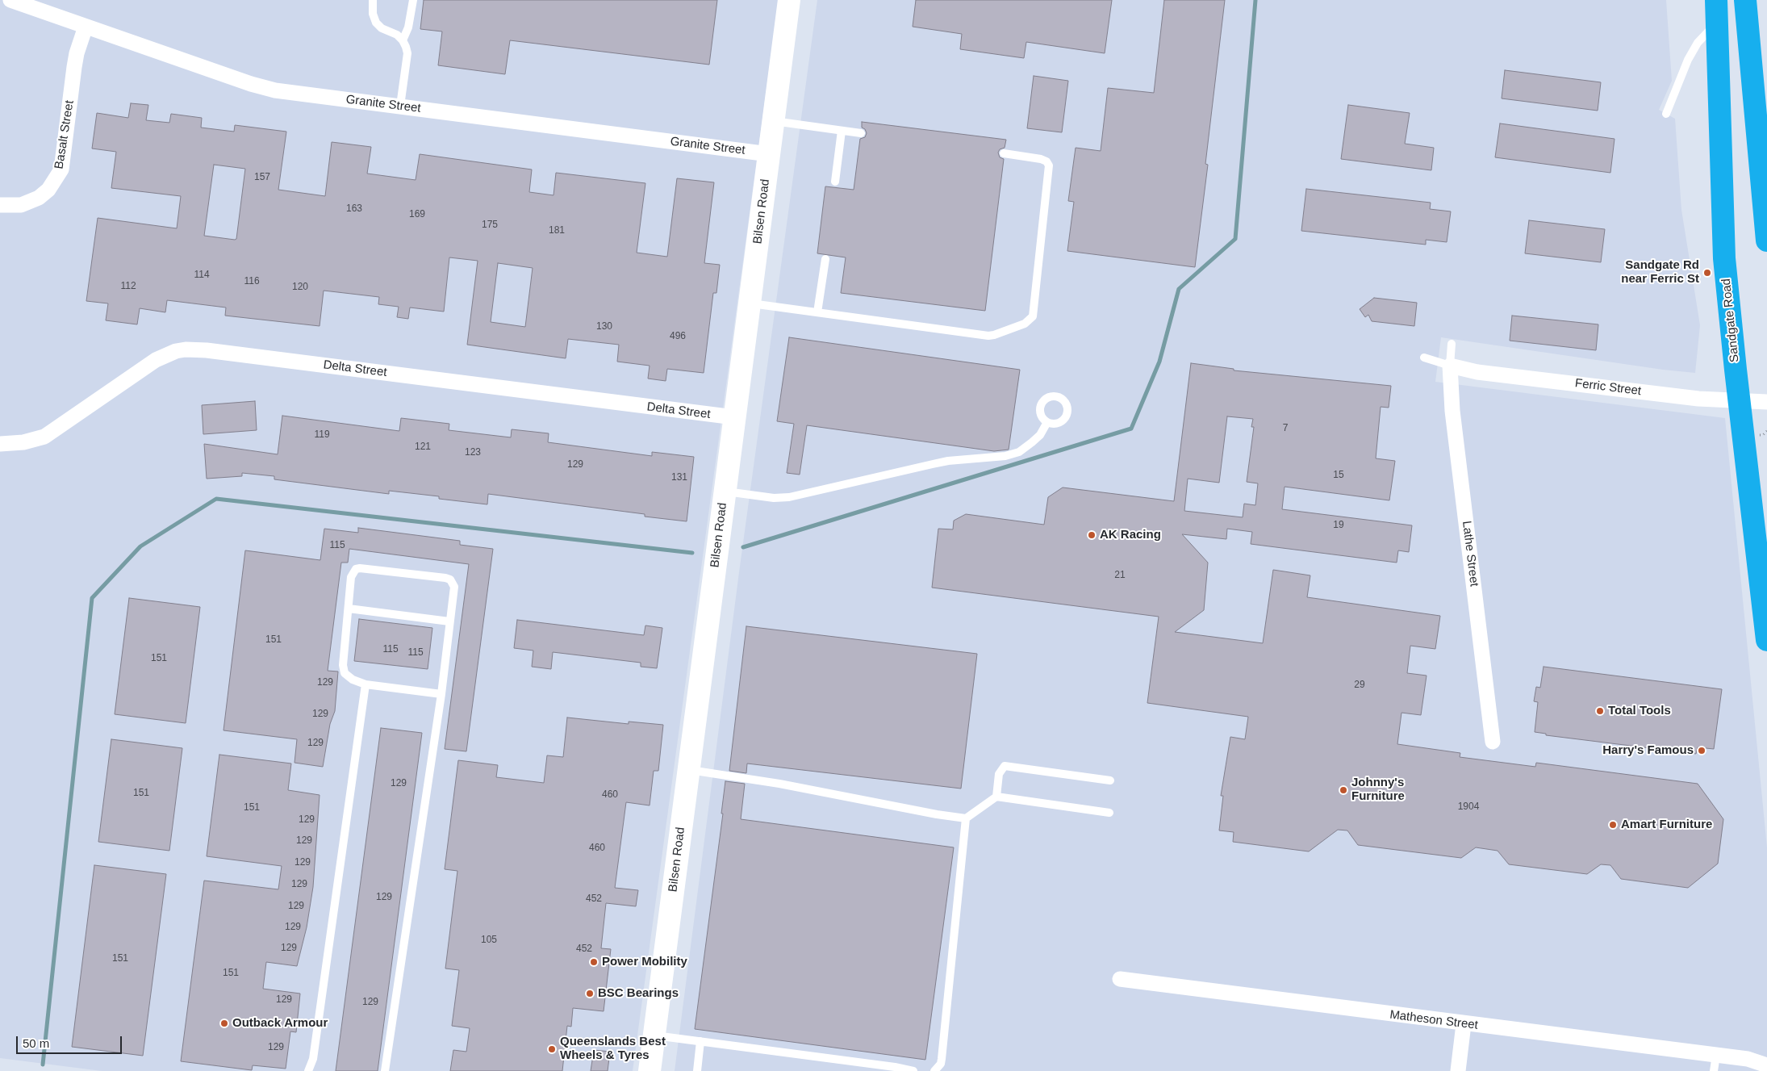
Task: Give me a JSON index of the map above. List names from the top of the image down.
{
  "streets": {
    "highway": ["Sandgate Road"],
    "street": [
      "Granite Street",
      "Basalt Street",
      "Bilsen Road",
      "Delta Street",
      "Ferric Street",
      "Lathe Street",
      "Matheson Street"
    ]
  },
  "crossings": [
    ["Granite Street", "Basalt Street"],
    ["Granite Street", "Bilsen Road"],
    ["Bilsen Road", "Delta Street"],
    ["Sandgate Road", "Ferric Street"],
    ["Ferric Street", "Lathe Street"]
  ],
  "places": [
    "Sandgate Rd near Ferric St",
    "AK Racing",
    "Total Tools",
    "Harry's Famous",
    "Johnny's Furniture",
    "Amart Furniture",
    "Power Mobility",
    "BSC Bearings",
    "Outback Armour",
    "Queenslands Best Wheels & Tyres"
  ],
  "house_numbers": [
    "157",
    "163",
    "169",
    "175",
    "181",
    "114",
    "116",
    "112",
    "120",
    "130",
    "496",
    "7",
    "119",
    "121",
    "123",
    "129",
    "15",
    "131",
    "19",
    "115",
    "21",
    "151",
    "115",
    "115",
    "151",
    "129",
    "29",
    "129",
    "129",
    "129",
    "151",
    "460",
    "1904",
    "151",
    "129",
    "129",
    "460",
    "129",
    "129",
    "129",
    "452",
    "129",
    "129",
    "105",
    "129",
    "452",
    "151",
    "151",
    "129",
    "129",
    "129"
  ],
  "scale_bar": "50 m"
}
